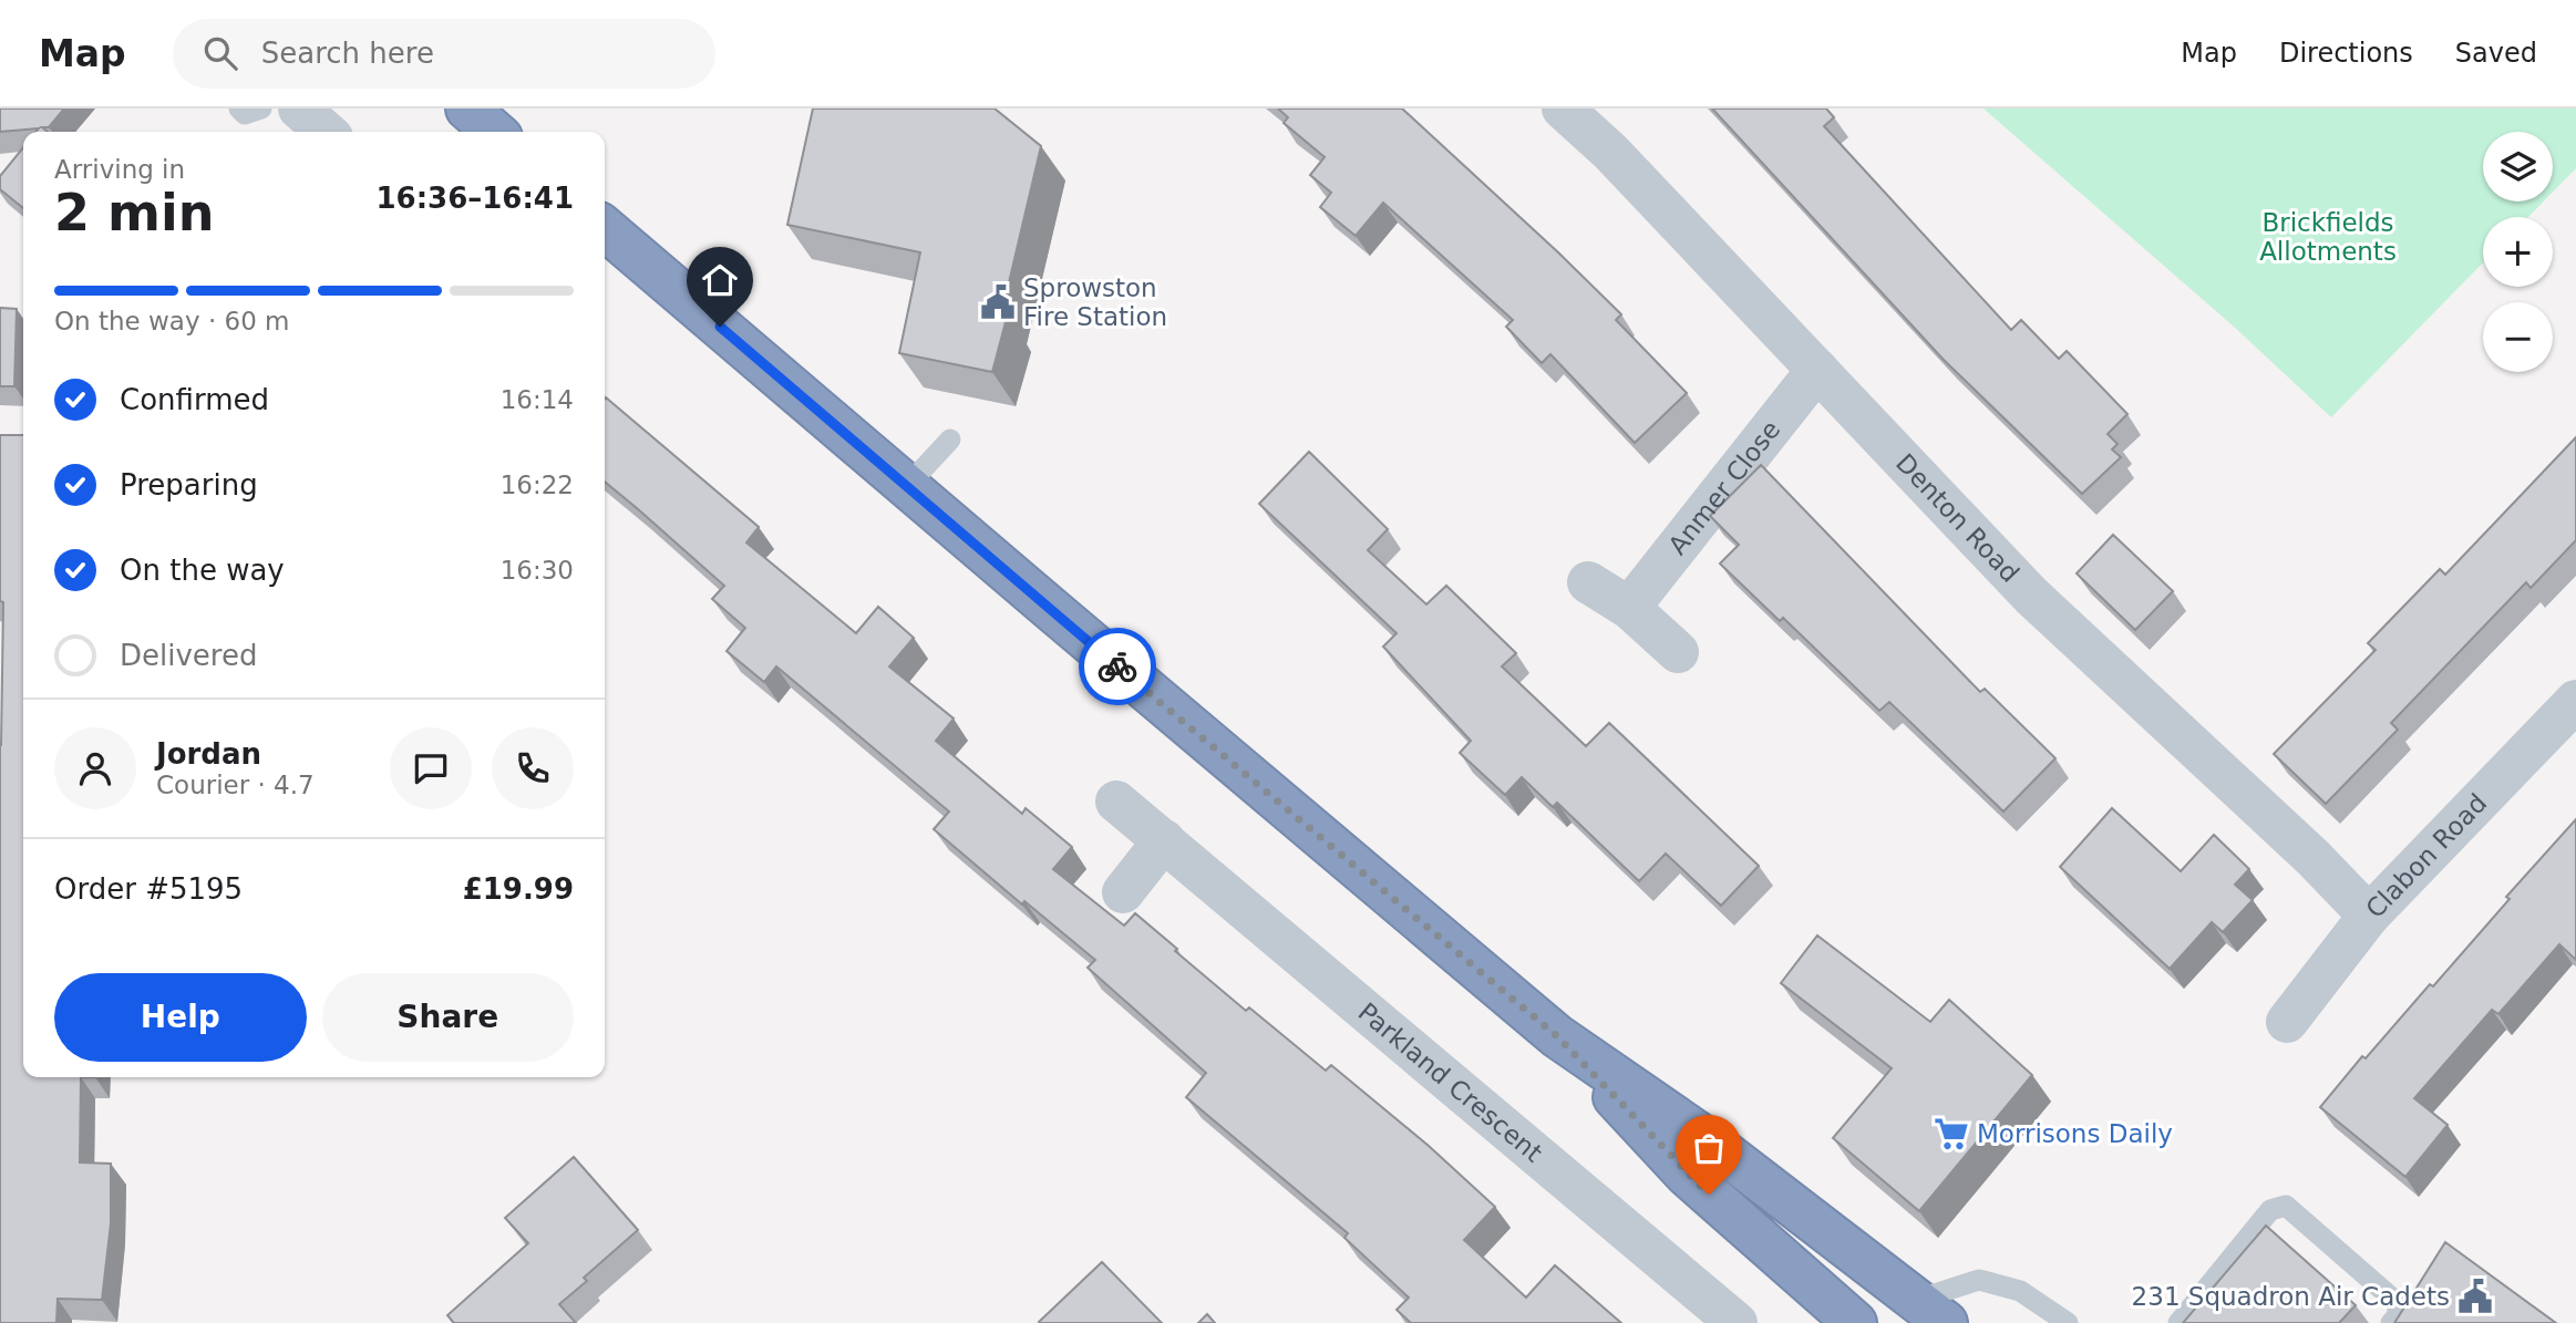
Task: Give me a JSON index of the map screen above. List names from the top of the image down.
{
  "streets": {
    "street": [
      "Anmer Close",
      "Denton Road",
      "Clabon Road",
      "Parkland Crescent"
    ]
  },
  "crossings": [
    ["Anmer Close", "Denton Road"],
    ["Denton Road", "Clabon Road"]
  ],
  "parks": ["Brickfields Allotments"],
  "places": {
    "public building": ["Sprowston Fire Station", "231 Squadron Air Cadets"],
    "supermarket": ["Morrisons Daily"]
  },
  "page": {
    "header": "Map",
    "search": "Search here",
    "nav": ["Map", "Directions", "Saved"],
    "map_buttons": ["+", "−"],
    "heading": ["2 min", "Arriving in", "16:36–16:41"],
    "panel": [
      "Jordan",
      "Courier · 4.7",
      "Order #5195",
      "£19.99"
    ],
    "bar": "On the way · 60 m",
    "list": [
      ["Confirmed", "16:14"],
      ["Preparing", "16:22"],
      ["On the way", "16:30"],
      "Delivered"
    ],
    "buttons": ["Help", "Share"]
  }
}
